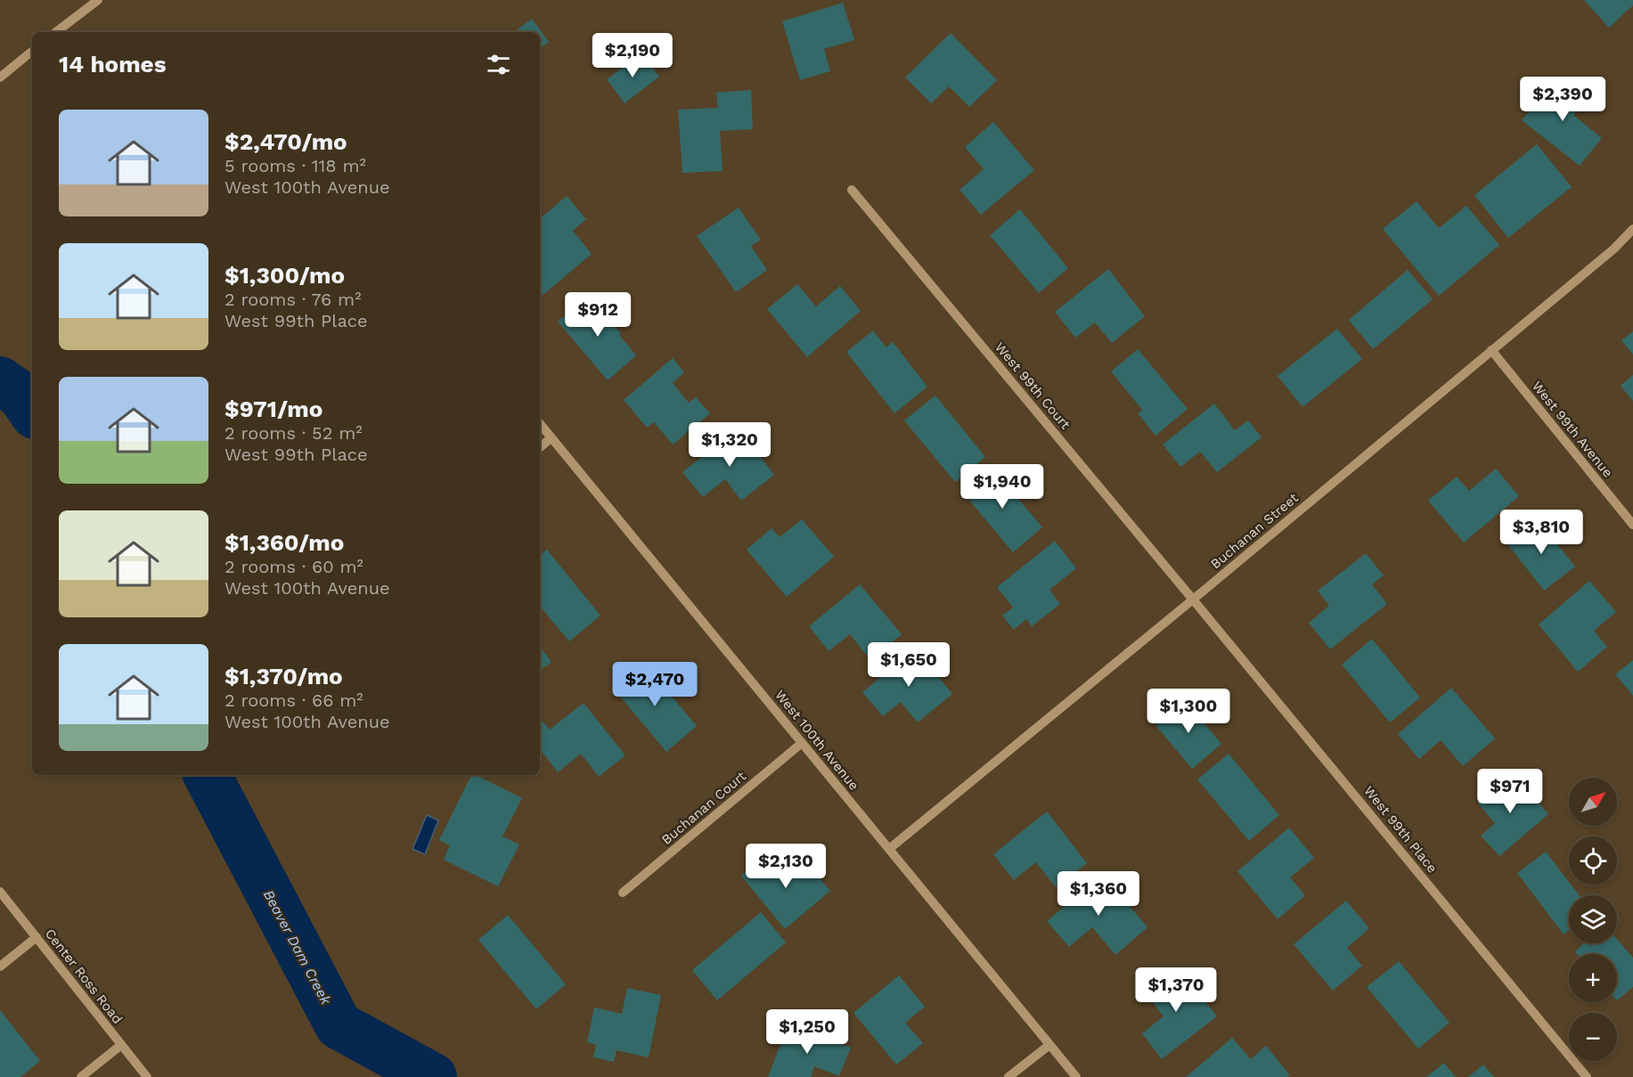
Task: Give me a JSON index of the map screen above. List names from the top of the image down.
{
  "streets": {
    "street": [
      "West 99th Court",
      "West 99th Avenue",
      "Buchanan Street",
      "West 100th Avenue",
      "Buchanan Court",
      "West 99th Place",
      "Center Ross Road"
    ]
  },
  "crossings": [
    ["West 99th Court", "Buchanan Street"],
    ["West 99th Court", "West 99th Place"],
    ["West 99th Avenue", "Buchanan Street"],
    ["Buchanan Street", "West 100th Avenue"],
    ["Buchanan Street", "West 99th Place"],
    ["West 100th Avenue", "Buchanan Court"]
  ],
  "water": ["Beaver Dam Creek"],
  "north": "top right",
  "page": {
    "heading": "14 homes",
    "price": [
      "$2,190",
      "$2,390",
      "$912",
      "$1,320",
      "$1,940",
      "$3,810",
      "$1,650",
      "$2,470",
      "$1,300",
      "$971",
      "$2,130",
      "$1,360",
      "$1,370",
      "$1,250"
    ],
    "list": [
      {
        "name": "$2,470/mo",
        "note": "5 rooms · 118 m² · West 100th Avenue"
      },
      {
        "name": "$1,300/mo",
        "note": "2 rooms · 76 m² · West 99th Place"
      },
      {
        "name": "$971/mo",
        "note": "2 rooms · 52 m² · West 99th Place"
      },
      {
        "name": "$1,360/mo",
        "note": "2 rooms · 60 m² · West 100th Avenue"
      },
      {
        "name": "$1,370/mo",
        "note": "2 rooms · 66 m² · West 100th Avenue"
      }
    ],
    "map_buttons": ["+", "−"]
  }
}
